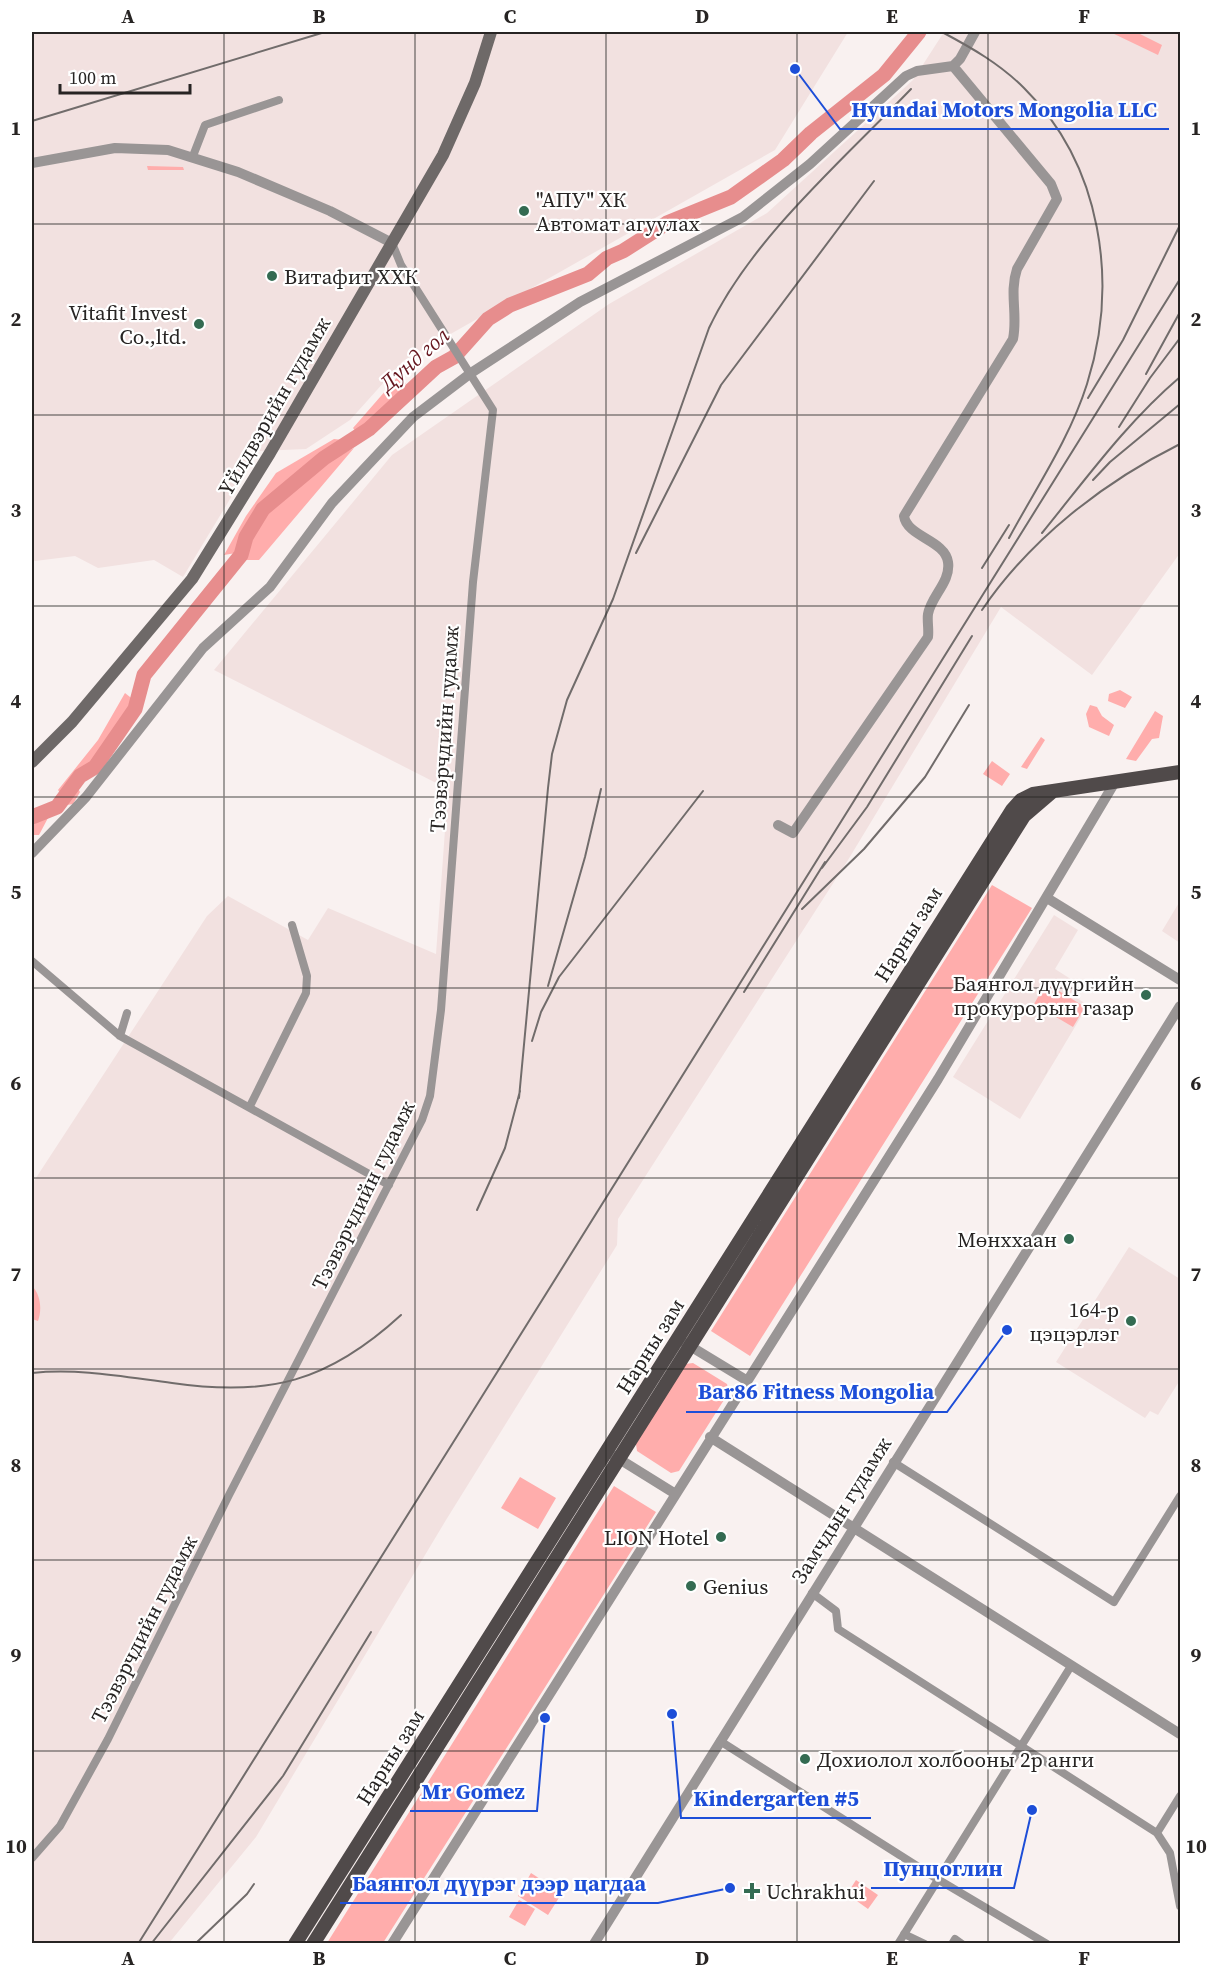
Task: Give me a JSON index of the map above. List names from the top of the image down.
{
  "streets": {
    "main road": ["Yйлдвэрийн гудамж", "Нарны зам"],
    "street": ["Тээвэрчдийн гудамж", "Замчдын гудамж"]
  },
  "crossings": [
    ["Yйлдвэрийн гудамж", "Тээвэрчдийн гудамж"]
  ],
  "water": ["Дунд гол"],
  "places": {
    "other": [
      "Hyundai Motors Mongolia LLC",
      "\"АПУ\" ХК Автомат агуулах",
      "Витафит ХХК",
      "Vitafit Invest Co.,ltd.",
      "Баянгол дүүргийн прокурорын газар",
      "Мөнххаан",
      "164-р цэцэрлэг",
      "Bar86 Fitness Mongolia",
      "LION Hotel",
      "Genius",
      "Kindergarten #5",
      "Mr Gomez",
      "Дохиолол холбооны 2р анги",
      "Пунцоглин",
      "Баянгол дүүрэг дээр цагдаа"
    ],
    "health": ["Uchrakhui"]
  },
  "scale_bar": "100 m",
  "grid": {
    "columns": [
      "A",
      "B",
      "C",
      "D",
      "E",
      "F"
    ],
    "rows": [
      "1",
      "2",
      "3",
      "4",
      "5",
      "6",
      "7",
      "8",
      "9",
      "10"
    ]
  }
}
